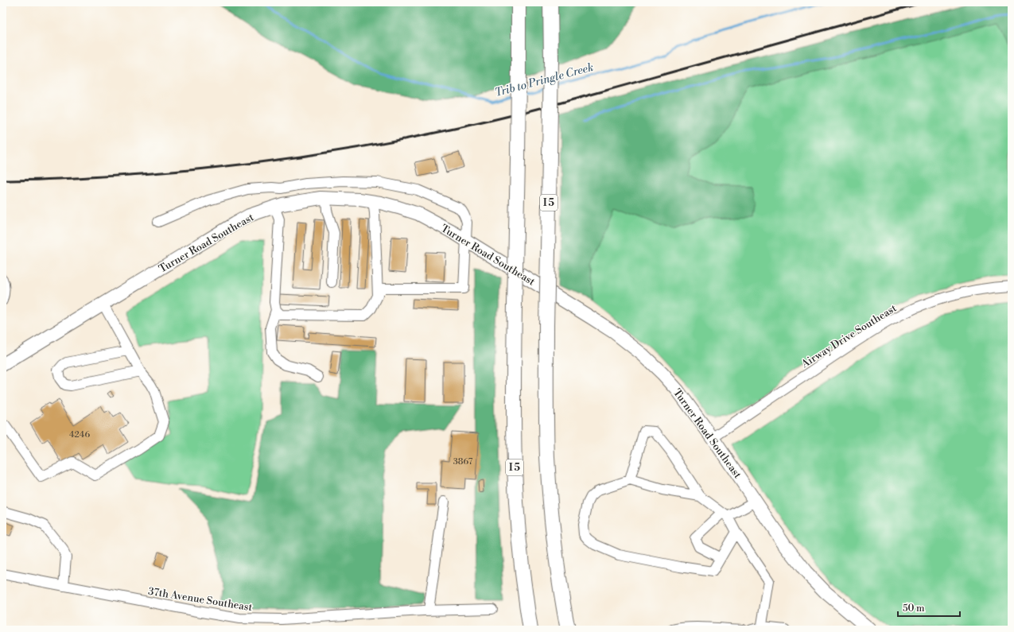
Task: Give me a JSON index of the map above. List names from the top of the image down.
{
  "streets": {
    "highway": ["I 5"],
    "main road": ["Turner Road Southeast"],
    "street": ["Airway Drive Southeast", "37th Avenue Southeast"]
  },
  "crossings": [
    ["Turner Road Southeast", "Airway Drive Southeast"]
  ],
  "water": ["Trib to Pringle Creek"],
  "house_numbers": ["4246", "3867"],
  "scale_bar": "50 m"
}
